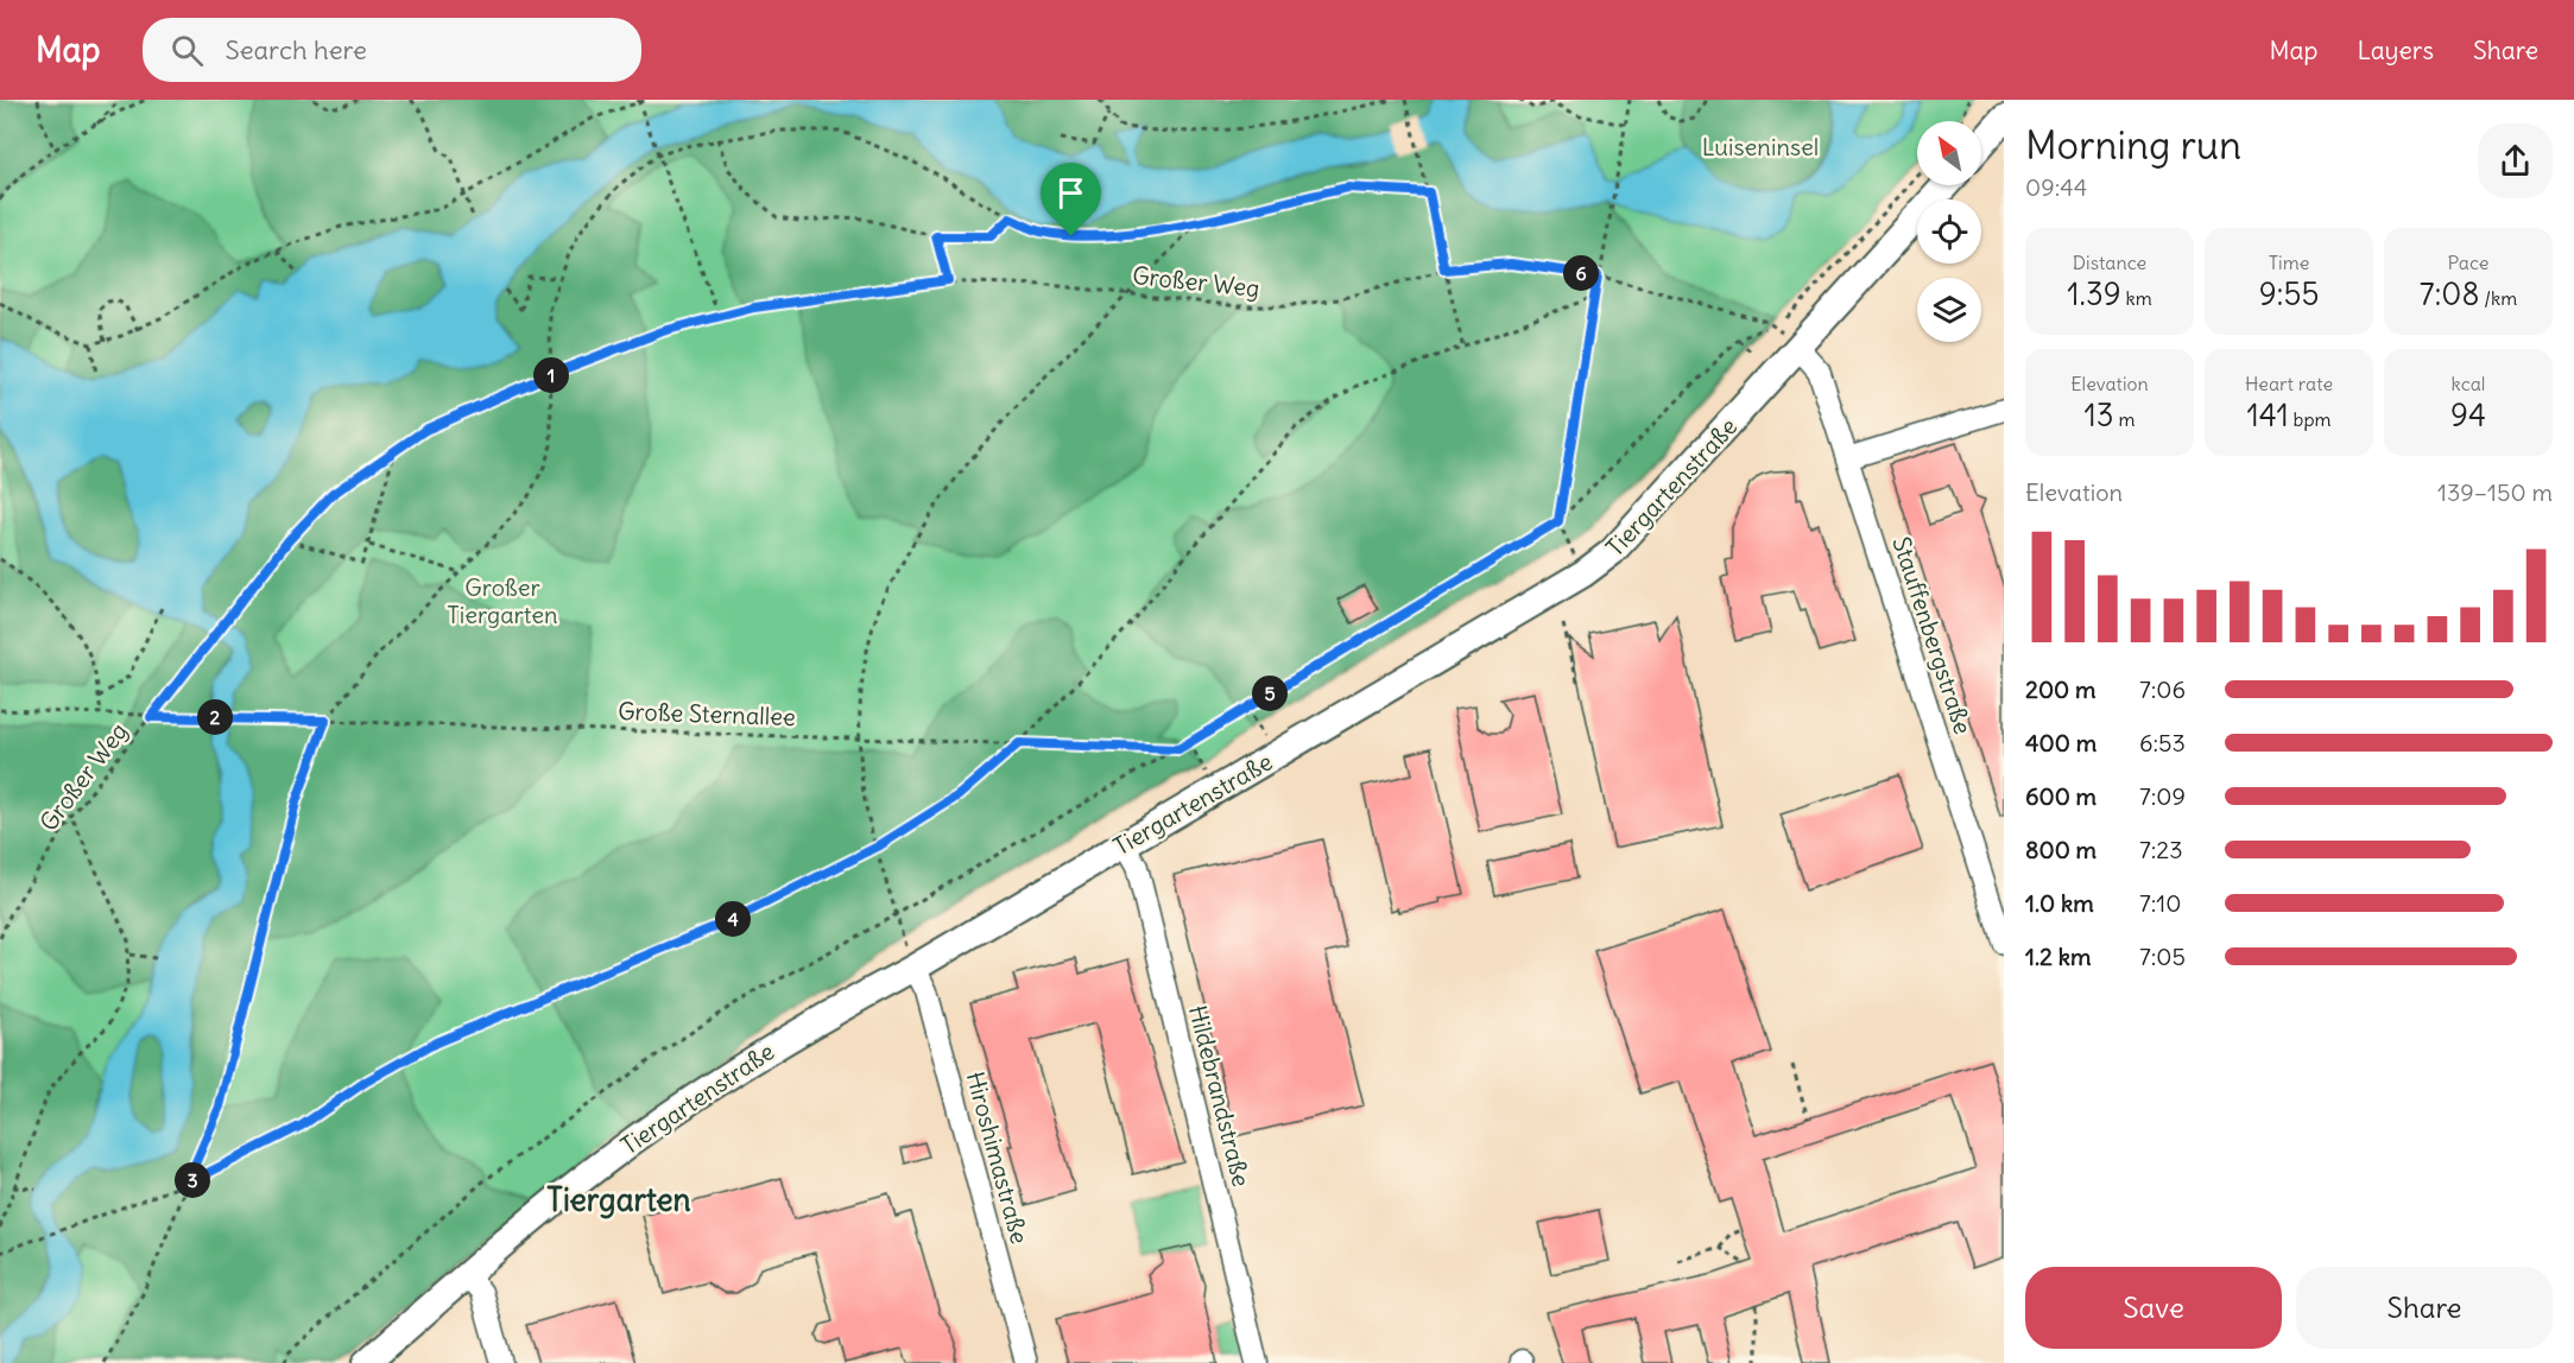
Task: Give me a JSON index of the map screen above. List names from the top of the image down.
{
  "streets": {
    "main road": ["Tiergartenstraße"],
    "street": ["Stauffenbergstraße", "Hildebrandstraße", "Hiroshimastraße"],
    "path": ["Großer Weg", "Große Sternallee"]
  },
  "crossings": [
    ["Großer Weg", "Tiergartenstraße"],
    ["Großer Weg", "Stauffenbergstraße"],
    ["Großer Weg", "Große Sternallee"],
    ["Tiergartenstraße", "Stauffenbergstraße"],
    ["Tiergartenstraße", "Hildebrandstraße"],
    ["Tiergartenstraße", "Hiroshimastraße"]
  ],
  "districts": ["Tiergarten"],
  "parks": ["Luiseninsel", "Großer Tiergarten"],
  "north": "top left",
  "page": {
    "header": "Map",
    "search": "Search here",
    "nav": ["Map", "Layers", "Share"],
    "heading": ["Morning run", "09:44"],
    "stats": [
      ["Distance", "1.39 km"],
      ["Time", "9:55"],
      ["Pace", "7:08 /km"],
      ["Elevation", "13 m"],
      ["Heart rate", "141 bpm"],
      ["kcal", "94"]
    ],
    "pins": [
      "6",
      "1",
      "5",
      "2",
      "4",
      "3"
    ],
    "chart": ["Elevation", "139–150 m"],
    "list": [
      {
        "name": "200 m",
        "note": "7:06"
      },
      {
        "name": "400 m",
        "note": "6:53"
      },
      {
        "name": "600 m",
        "note": "7:09"
      },
      {
        "name": "800 m",
        "note": "7:23"
      },
      {
        "name": "1.0 km",
        "note": "7:10"
      },
      {
        "name": "1.2 km",
        "note": "7:05"
      }
    ],
    "buttons": ["Save", "Share"]
  }
}
